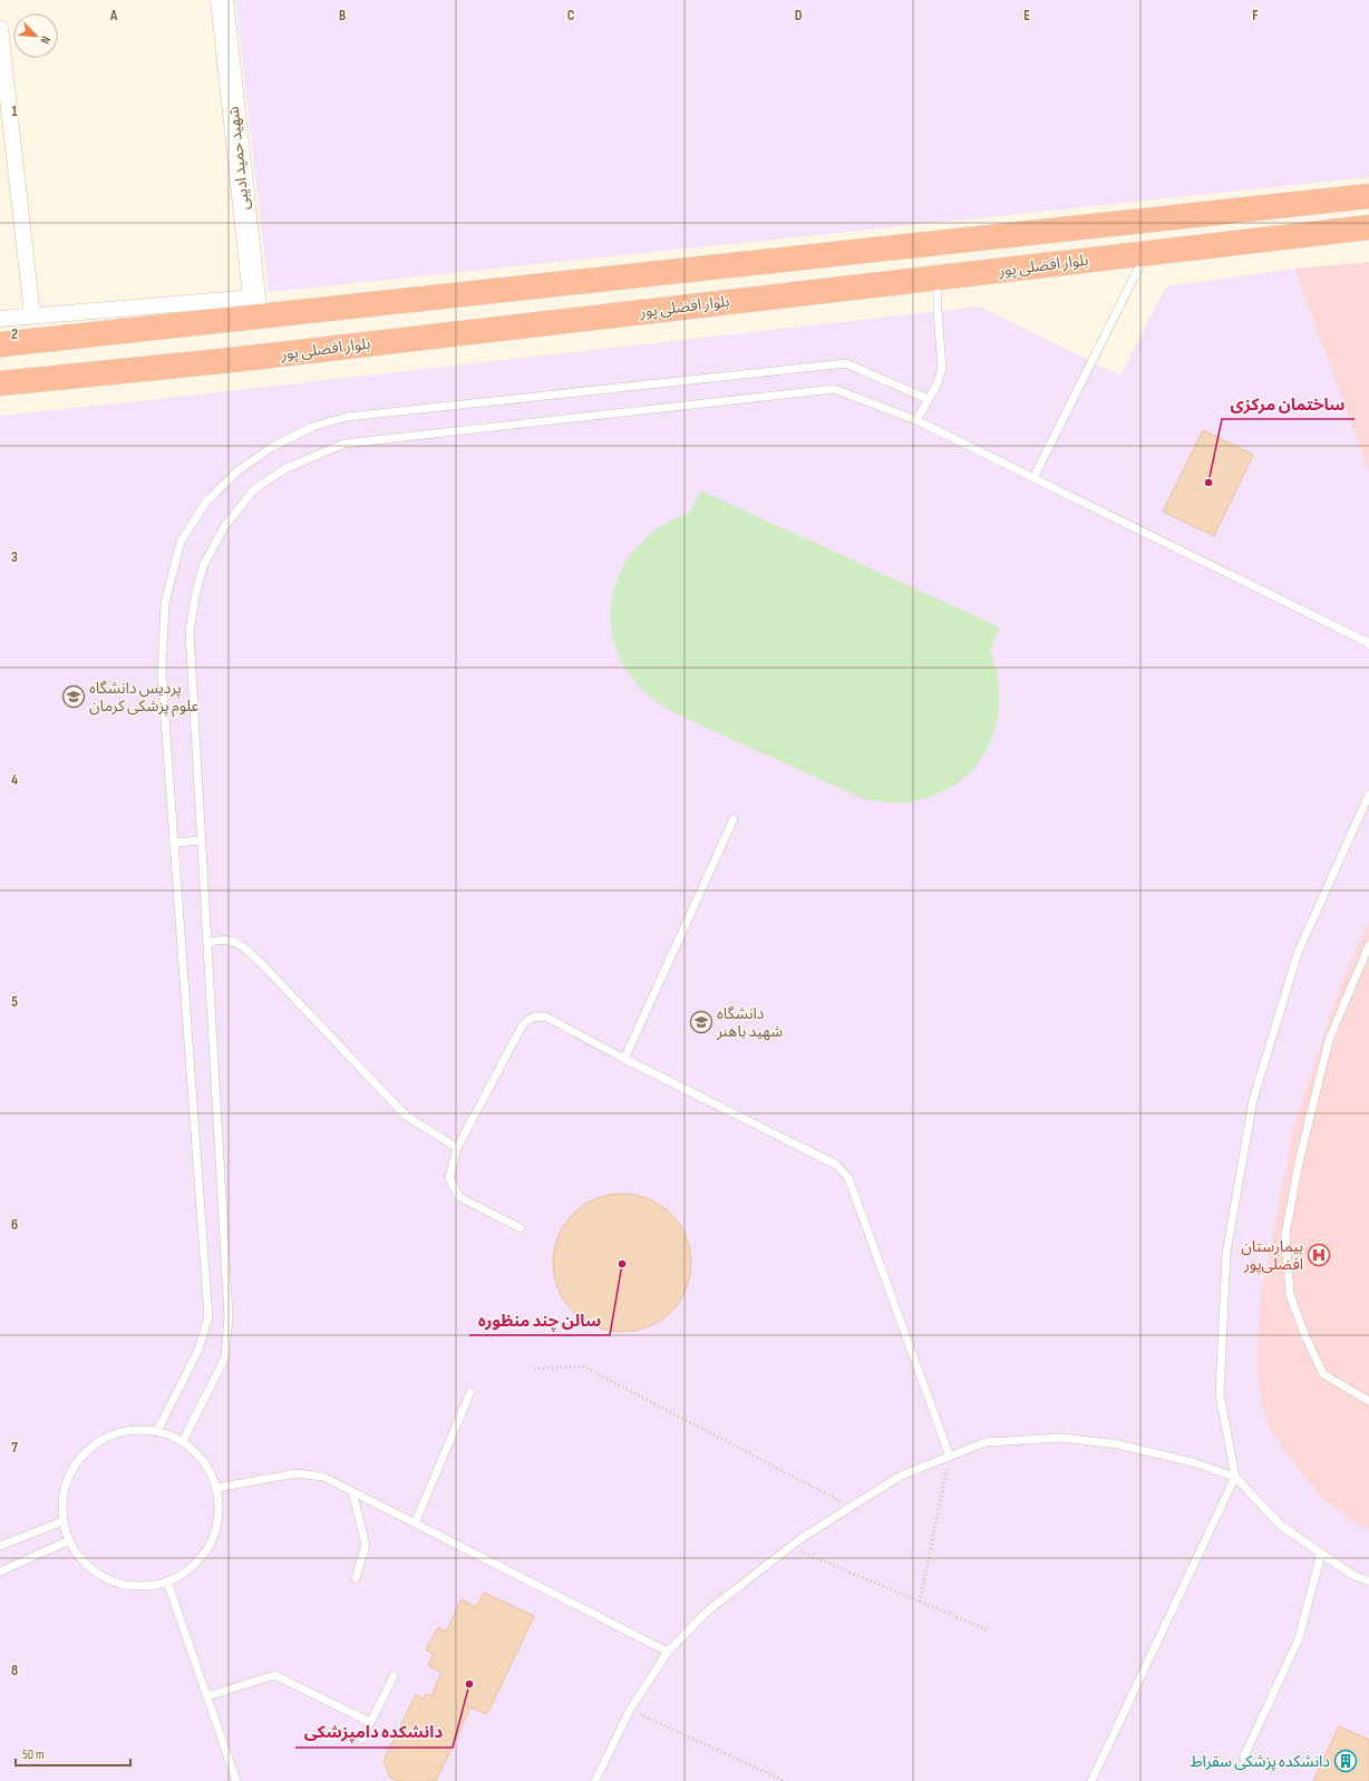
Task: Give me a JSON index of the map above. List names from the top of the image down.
{
  "streets": {
    "highway": ["بلوار افضلی پور"],
    "street": ["شهید حمید ادیبی"]
  },
  "crossings": [
    ["شهید حمید ادیبی", "بلوار افضلی پور"]
  ],
  "places": {
    "other": ["ساختمان مرکزی", "سالن چند منظوره", "دانشکده دامپزشکی"],
    "school or university": ["پردیس دانشگاه علوم پزشکی کرمان", "دانشگاه شهید باهنر"],
    "hospital": ["بیمارستان افضلی‌پور"],
    "building": ["دانشکده پزشکی سقراط"]
  },
  "scale_bar": "50 m",
  "north": "bottom right",
  "grid": {
    "columns": [
      "A",
      "B",
      "C",
      "D",
      "E",
      "F"
    ],
    "rows": [
      "1",
      "2",
      "3",
      "4",
      "5",
      "6",
      "7",
      "8"
    ]
  }
}
